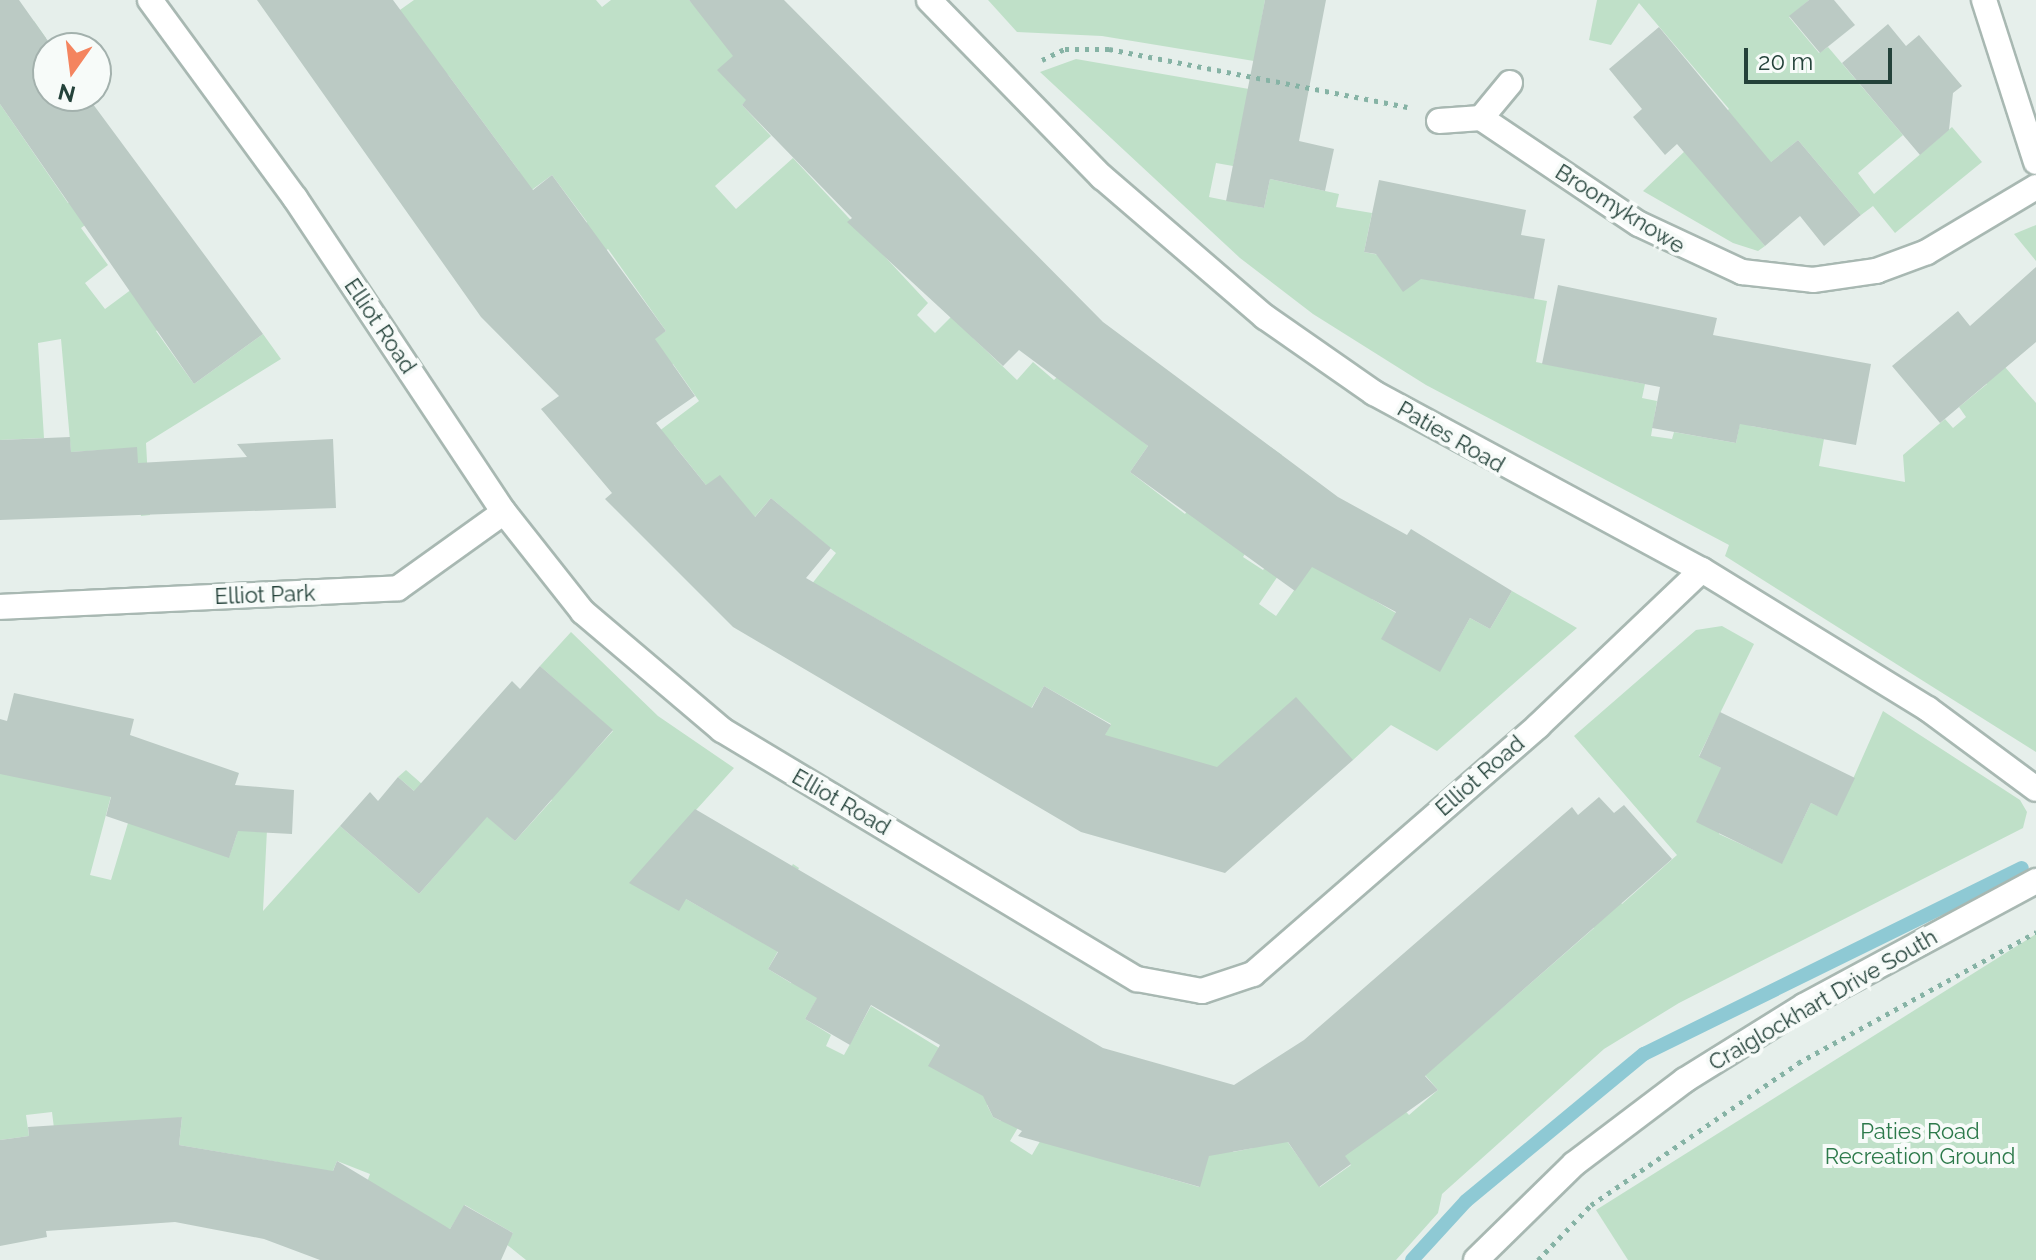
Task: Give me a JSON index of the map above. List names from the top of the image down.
{
  "streets": {
    "street": [
      "Broomyknowe",
      "Elliot Road",
      "Paties Road",
      "Elliot Park",
      "Craiglockhart Drive South"
    ]
  },
  "crossings": [
    ["Elliot Road", "Paties Road"],
    ["Elliot Road", "Elliot Park"]
  ],
  "parks": ["Paties Road Recreation Ground"],
  "scale_bar": "20 m",
  "north": "bottom"
}
